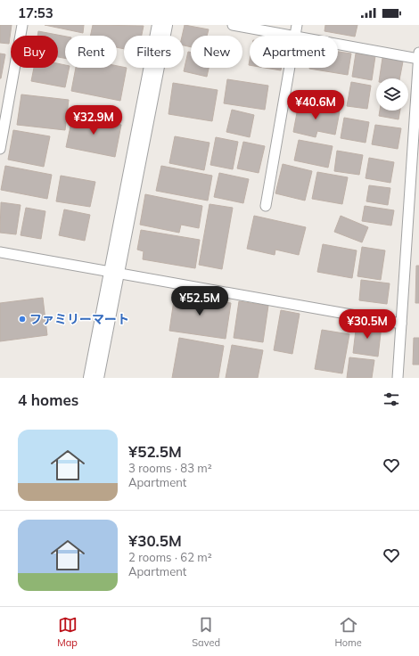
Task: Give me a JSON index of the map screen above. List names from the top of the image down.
{
  "places": ["ファミリーマート"],
  "page": {
    "status": "17:53",
    "chip": [
      "Buy",
      "Rent",
      "Filters",
      "New",
      "Apartment"
    ],
    "price": [
      "¥40.6M",
      "¥32.9M",
      "¥52.5M",
      "¥30.5M"
    ],
    "heading": "4 homes",
    "list": [
      {
        "name": "¥52.5M",
        "note": "3 rooms · 83 m² · Apartment"
      },
      {
        "name": "¥30.5M",
        "note": "2 rooms · 62 m² · Apartment"
      }
    ],
    "tabs": ["Map", "Saved", "Home"]
  }
}
